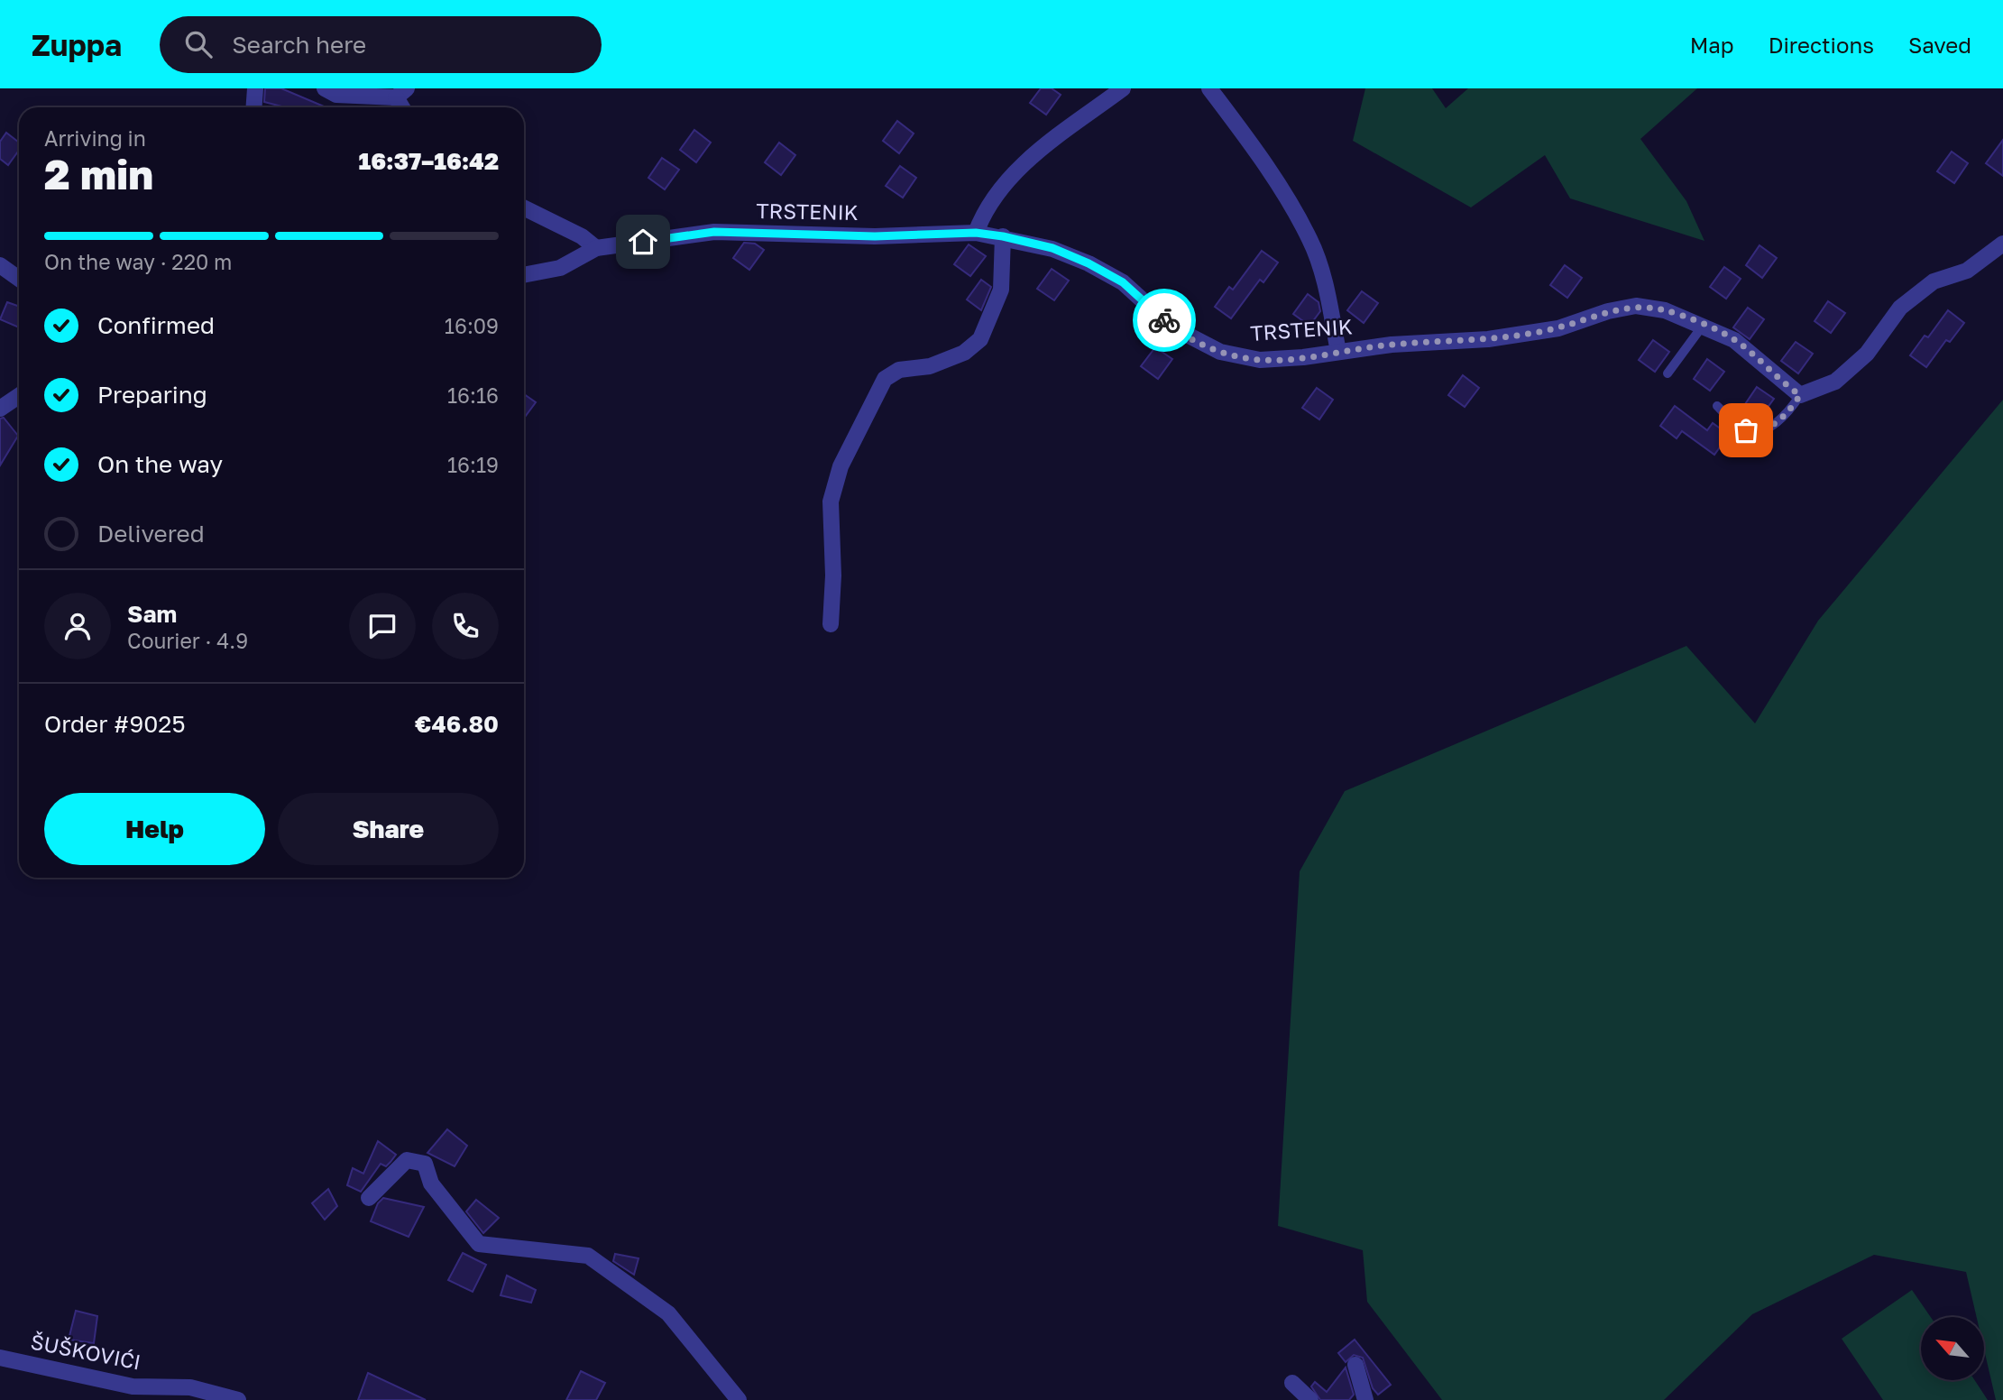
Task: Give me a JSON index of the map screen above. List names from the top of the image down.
{
  "streets": {
    "street": ["TRSTENIK", "ŠUŠKOVIĆI"]
  },
  "north": "top left",
  "page": {
    "header": "Zuppa",
    "search": "Search here",
    "nav": ["Map", "Directions", "Saved"],
    "heading": ["2 min", "Arriving in", "16:37–16:42"],
    "panel": [
      "Sam",
      "Courier · 4.9",
      "Order #9025",
      "€46.80"
    ],
    "bar": "On the way · 220 m",
    "list": [
      ["Confirmed", "16:09"],
      ["Preparing", "16:16"],
      ["On the way", "16:19"],
      "Delivered"
    ],
    "buttons": ["Help", "Share"]
  }
}
